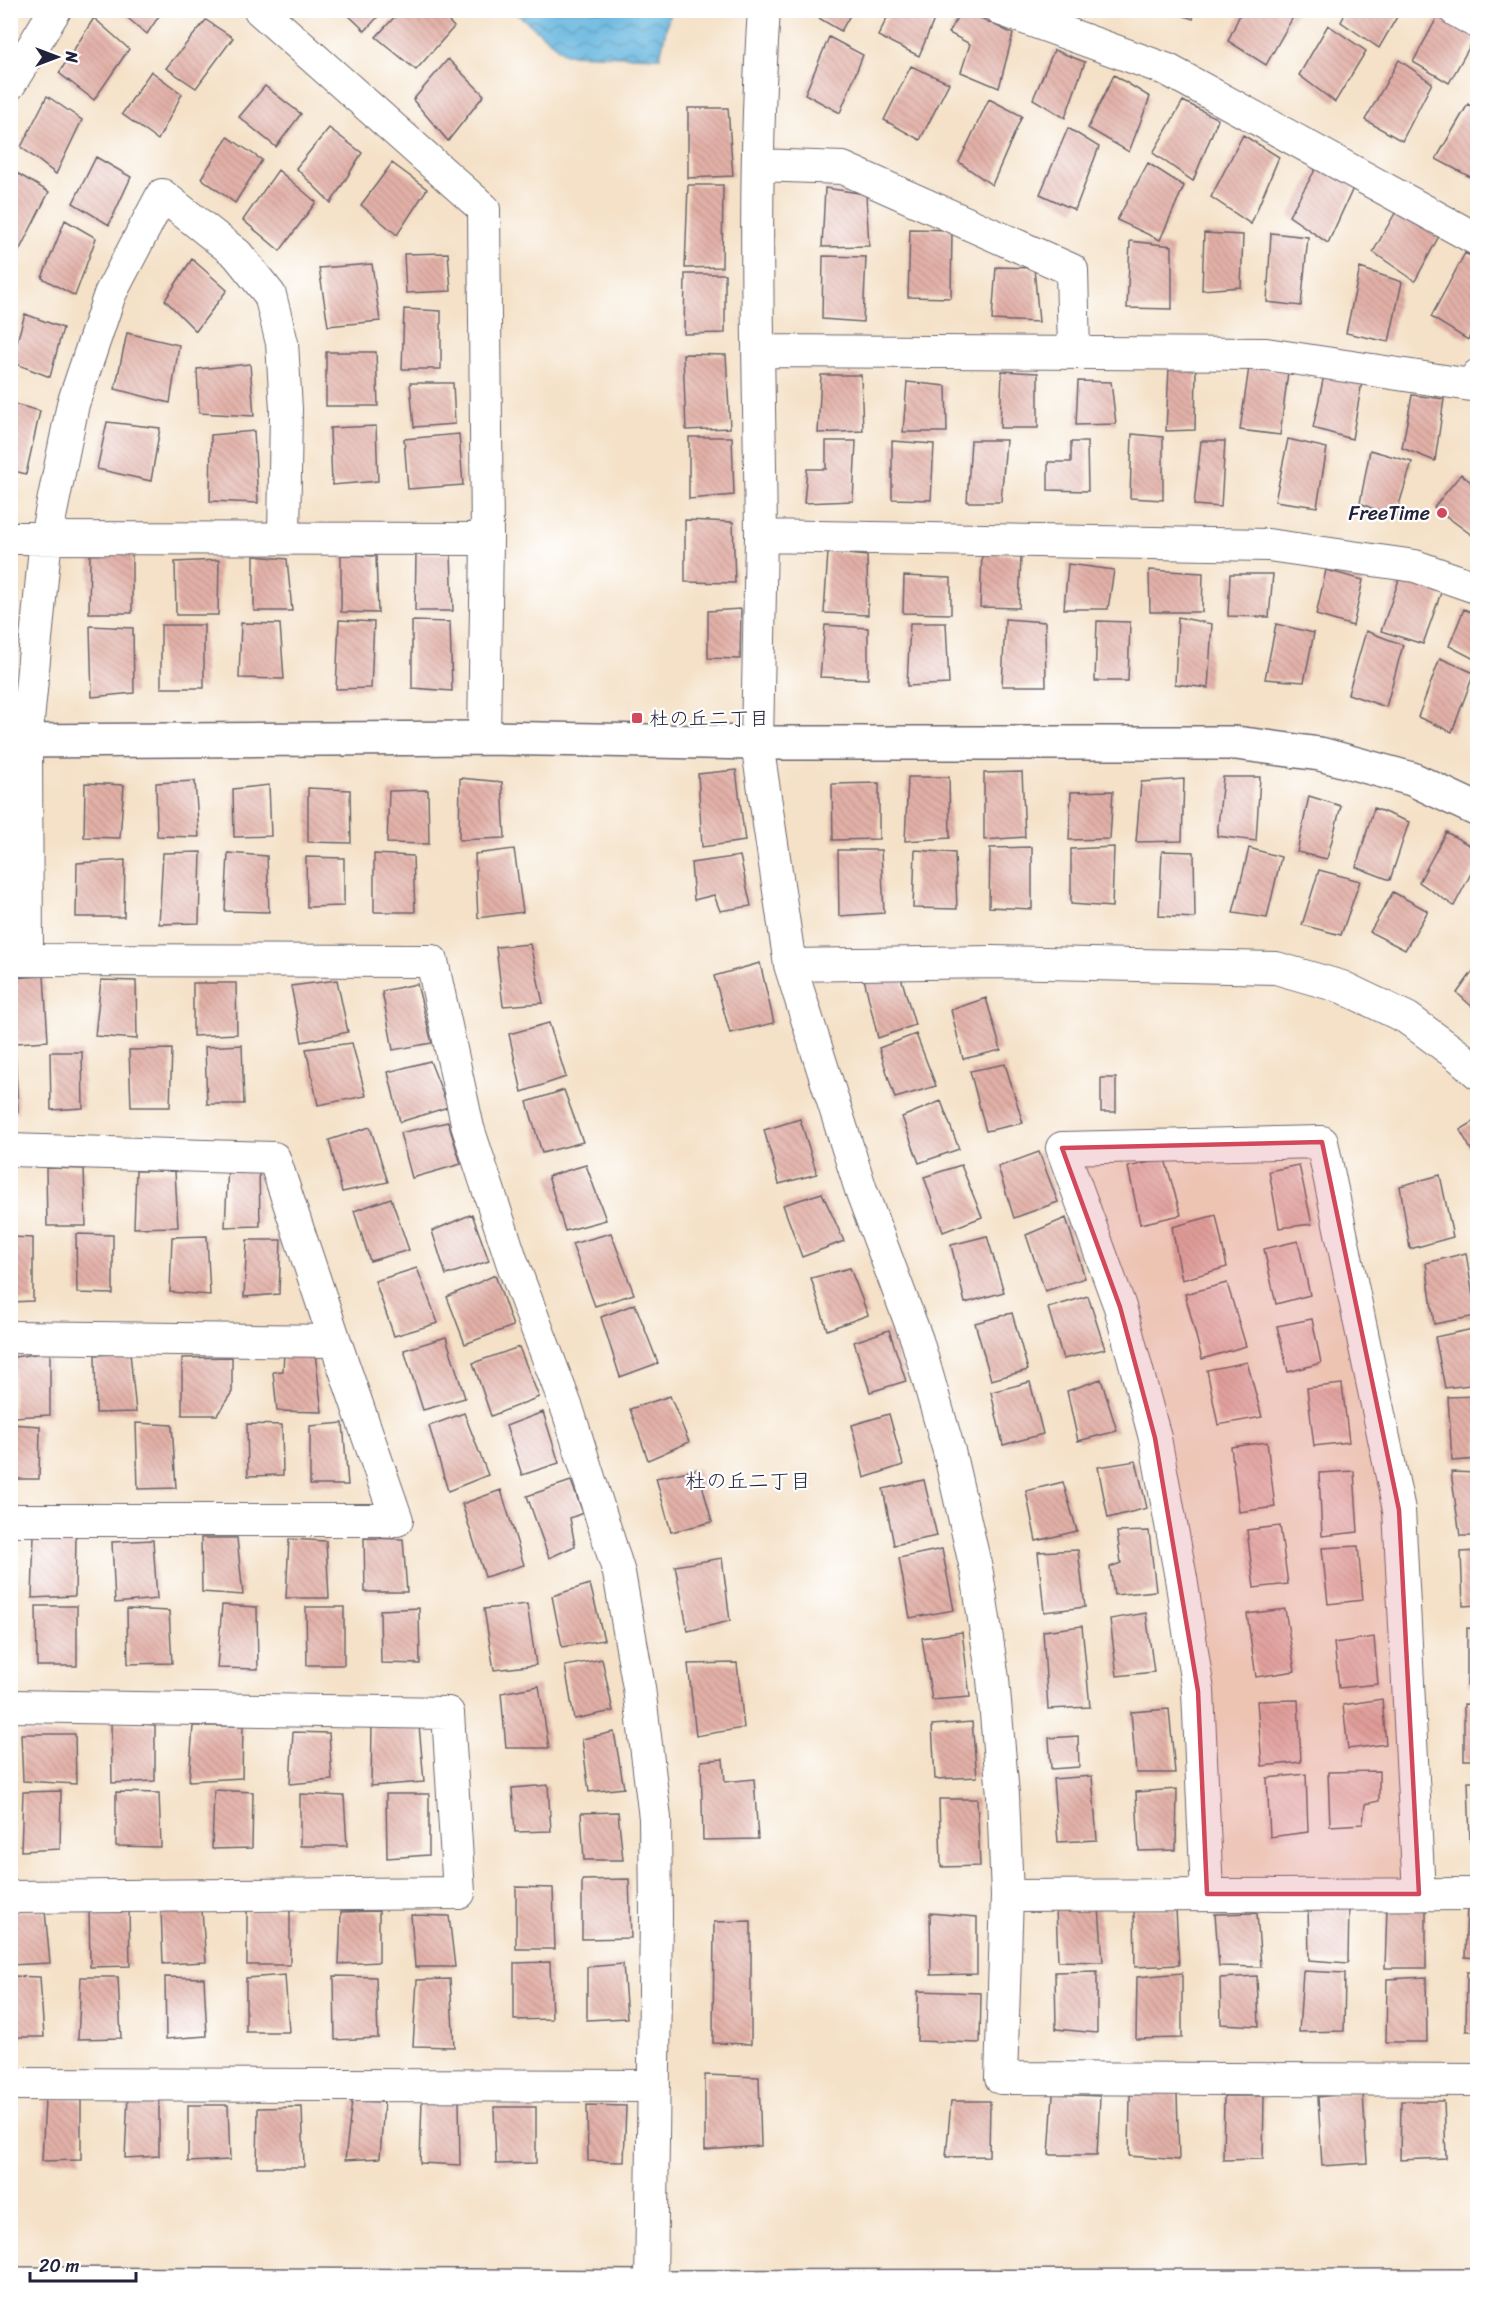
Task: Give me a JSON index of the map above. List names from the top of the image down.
{
  "districts": ["杜の丘二丁目"],
  "places": {
    "other": ["FreeTime"],
    "transit": ["杜の丘二丁目"]
  },
  "scale_bar": "20 m",
  "north": "right"
}
